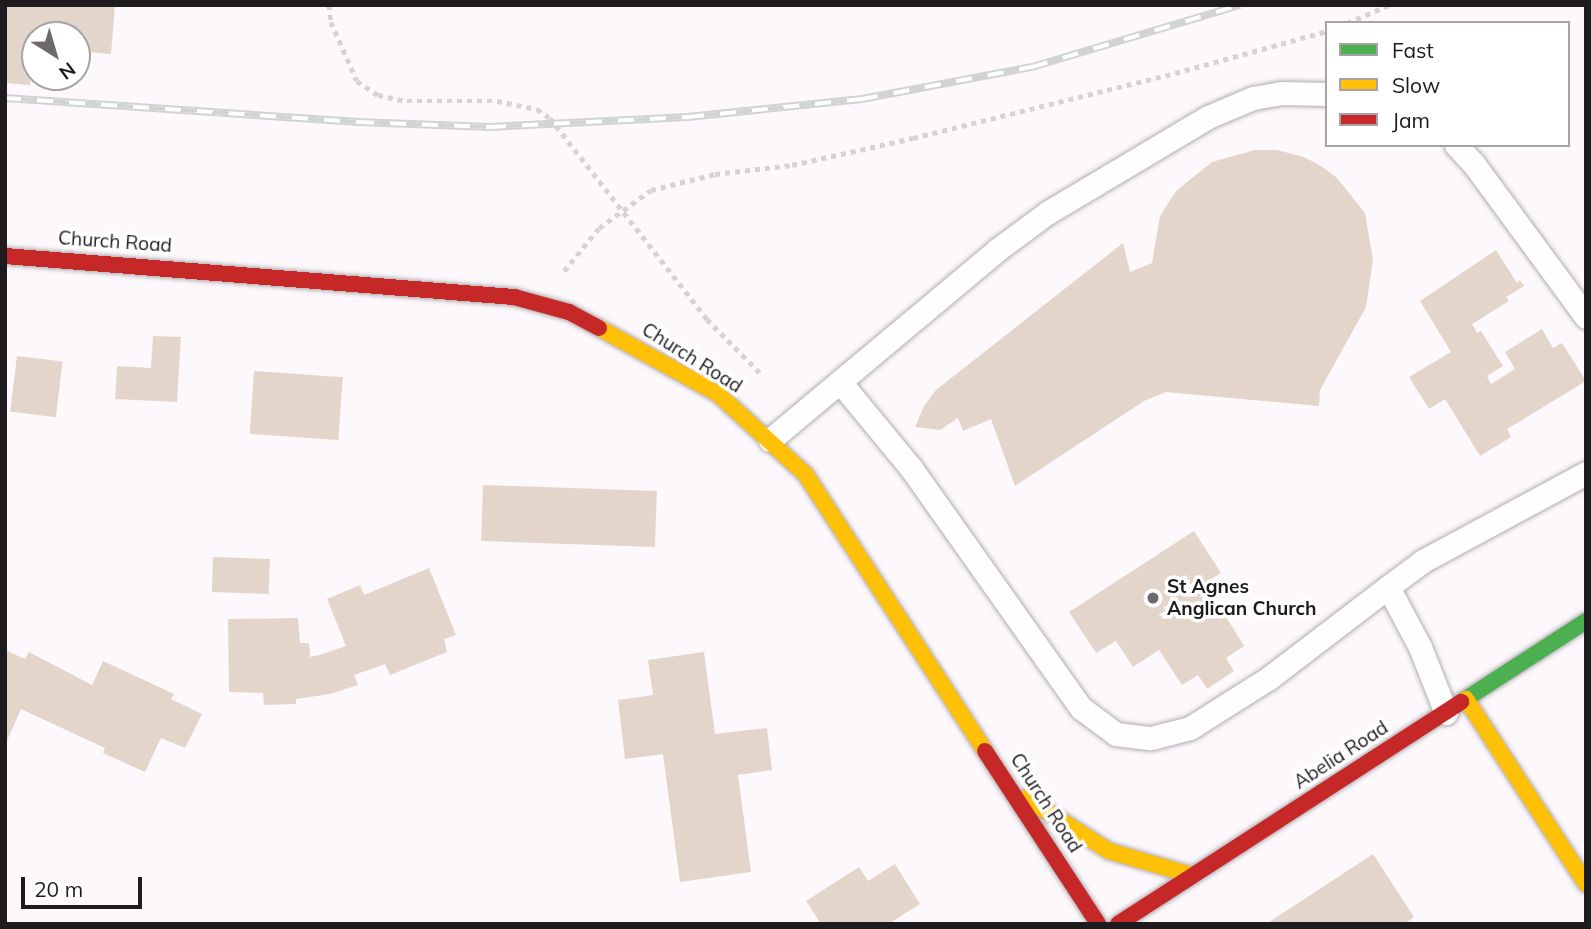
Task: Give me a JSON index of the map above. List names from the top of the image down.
{
  "streets": {
    "main road": ["Church Road", "Abelia Road"]
  },
  "places": ["St Agnes Anglican Church"],
  "legend": ["Fast", "Slow", "Jam"],
  "scale_bar": "20 m",
  "north": "bottom right"
}
